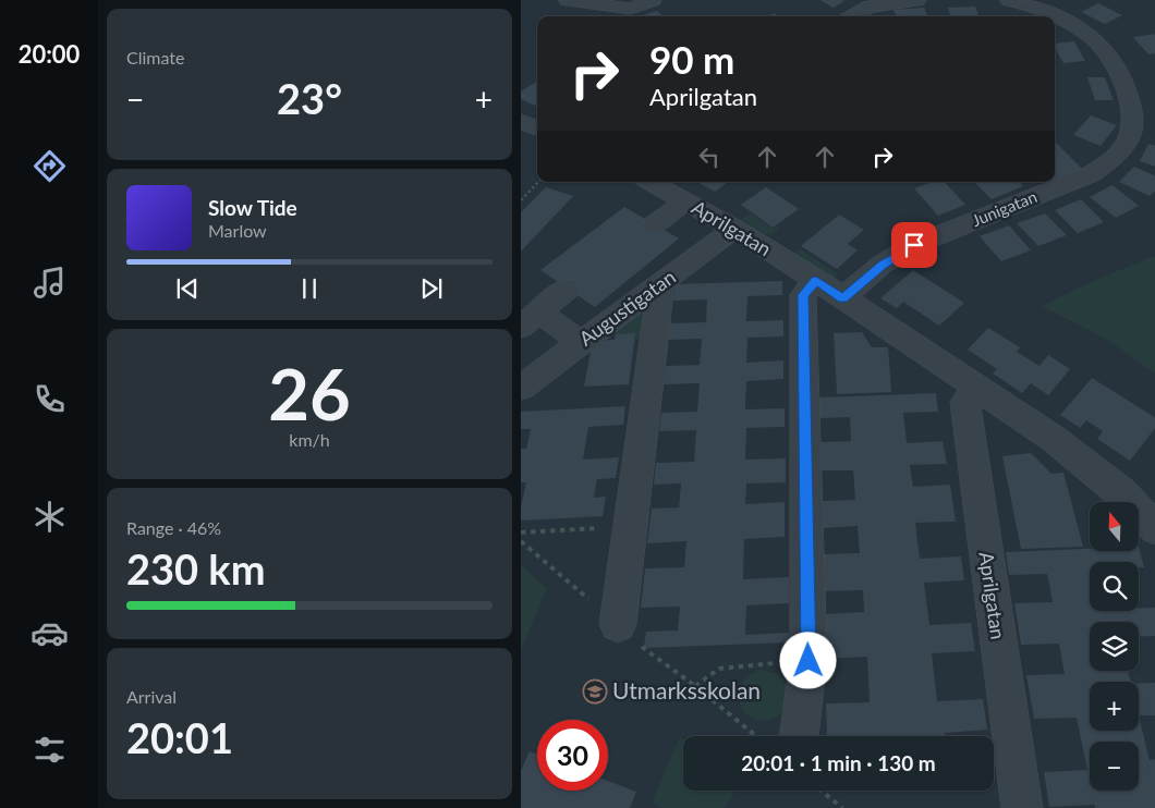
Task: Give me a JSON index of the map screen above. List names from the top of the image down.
{
  "streets": {
    "street": ["Junigatan", "Aprilgatan", "Augustigatan"]
  },
  "crossings": [
    ["Junigatan", "Aprilgatan"],
    ["Aprilgatan", "Augustigatan"]
  ],
  "places": {
    "school or university": ["Utmarksskolan"]
  },
  "north": "top",
  "page": {
    "tabs": "20:00",
    "tile": [
      "Climate",
      ["26", "km/h"],
      ["Range · 46%", "230 km"],
      ["Arrival", "20:01"]
    ],
    "turn": ["90 m", "Aprilgatan"],
    "heat": ["−", "23°", "+"],
    "song": ["Slow Tide", "Marlow"],
    "map_buttons": ["+", "−"],
    "limit": "30",
    "trip": "20:01 · 1 min · 130 m"
  }
}
